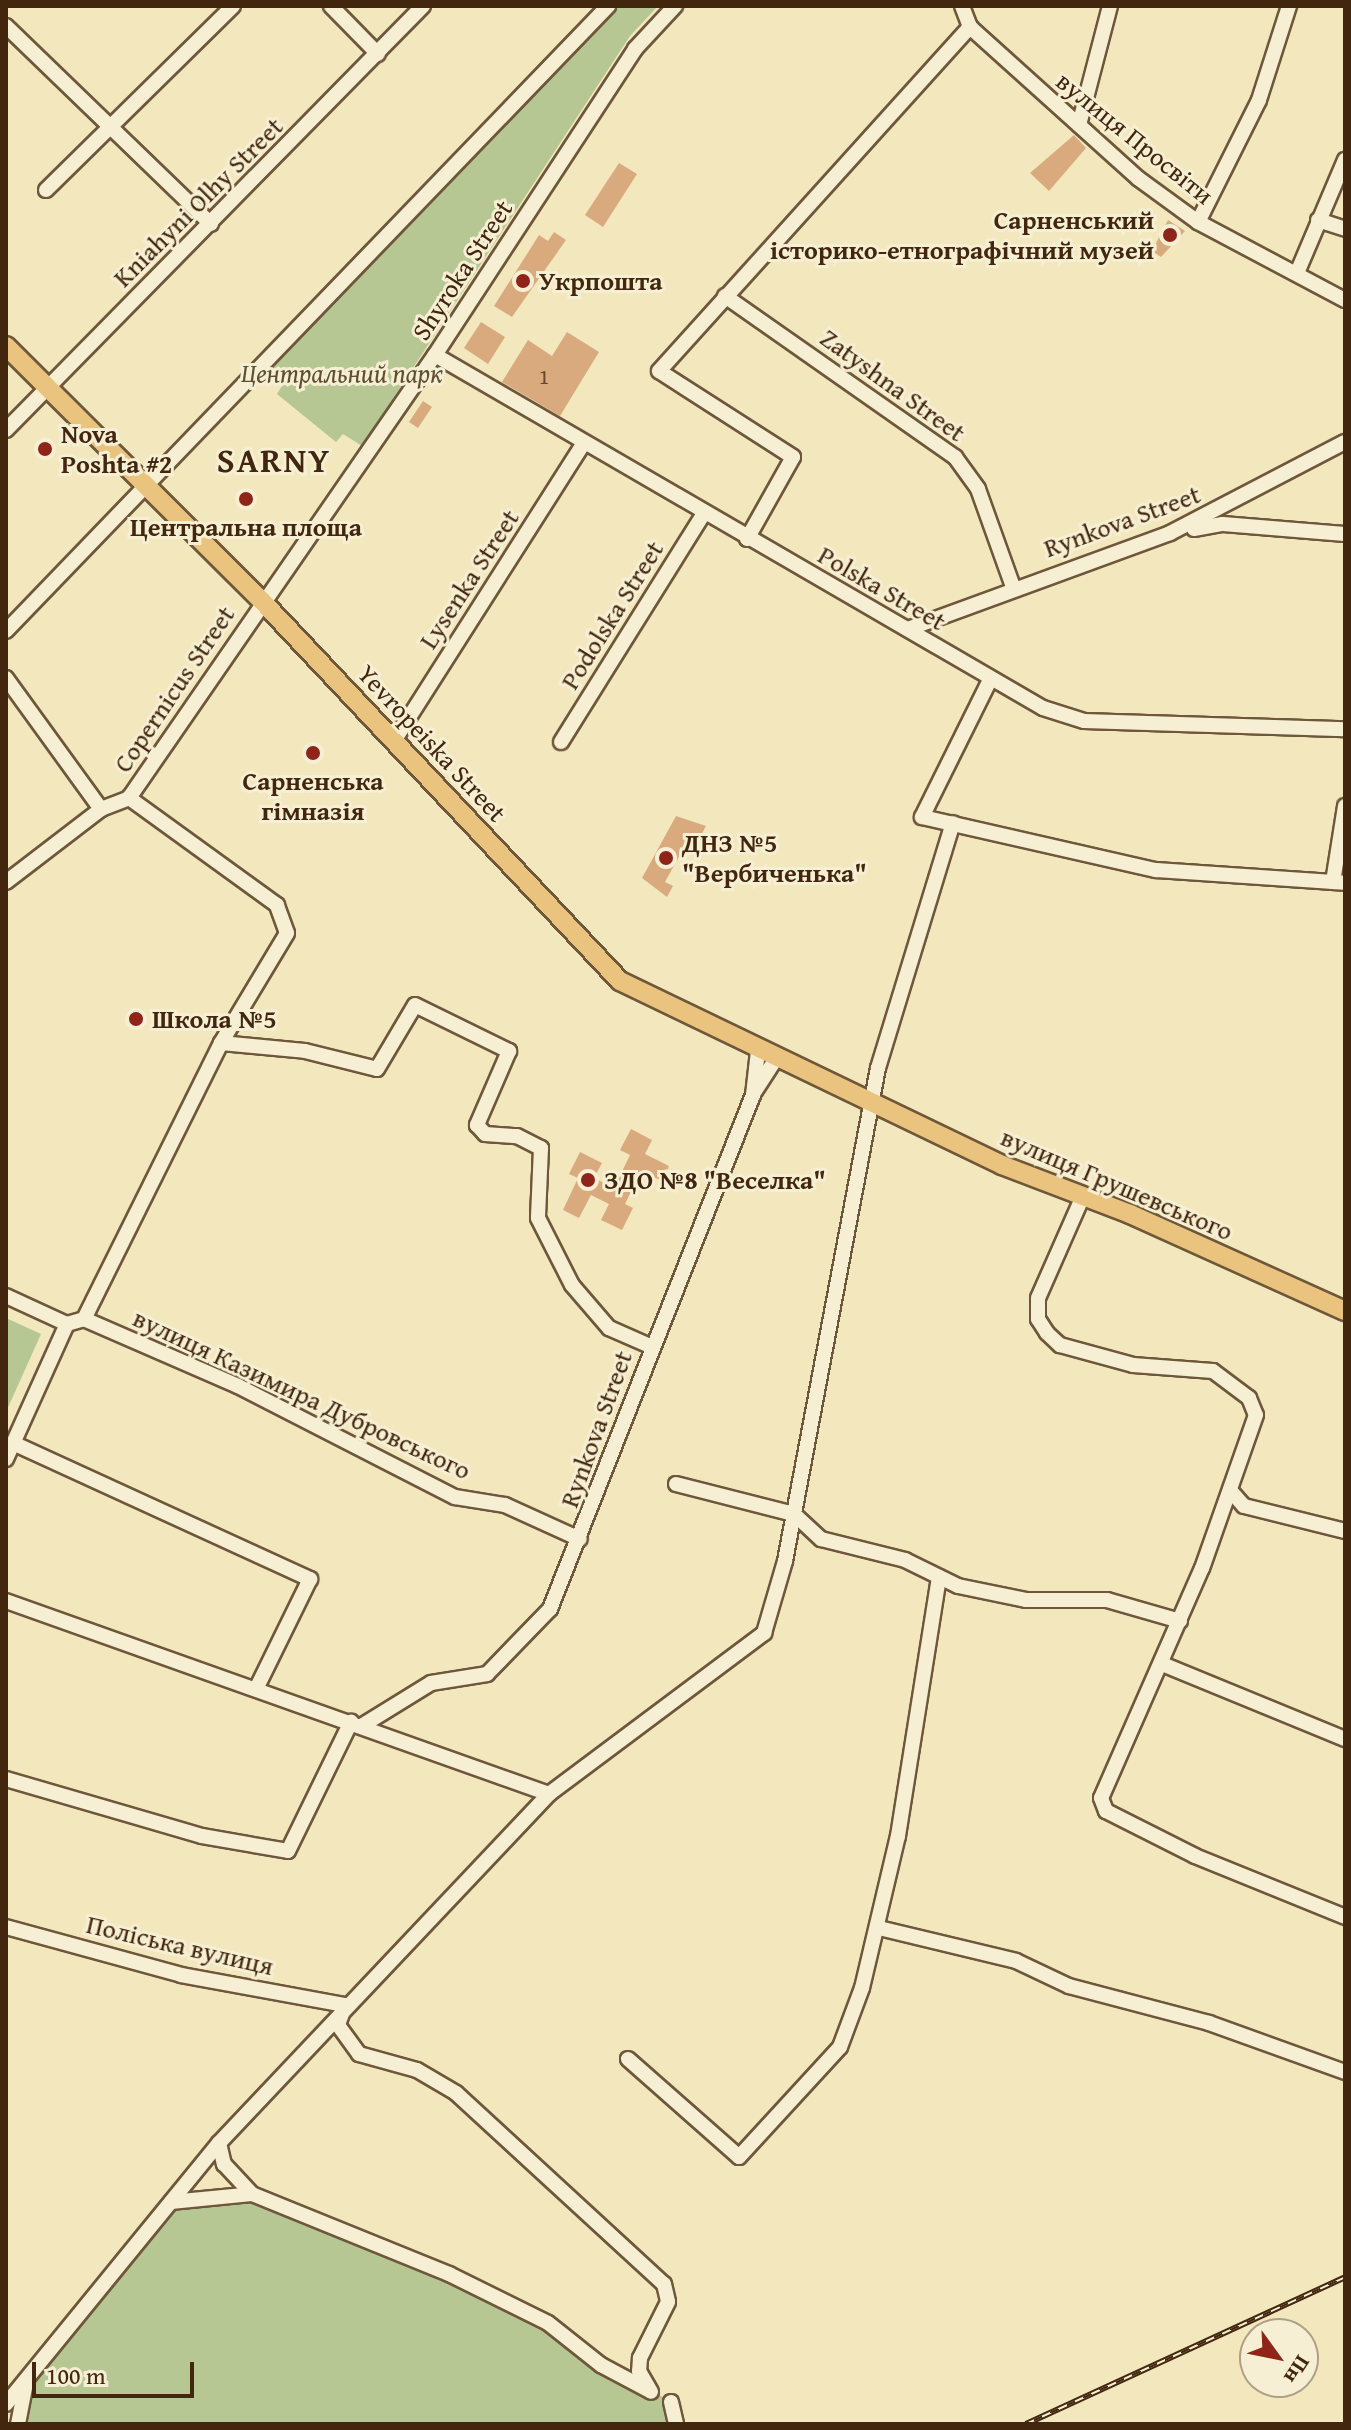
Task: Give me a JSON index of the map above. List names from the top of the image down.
{
  "streets": {
    "main road": ["Yevropeiska Street", "вулиця Грушевського"],
    "street": [
      "вулиця Просвіти",
      "Kniahyni Olhy Street",
      "Shyroka Street",
      "Zatyshna Street",
      "Rynkova Street",
      "Lysenka Street",
      "Polska Street",
      "Podolska Street",
      "Copernicus Street",
      "вулиця Казимира Дубровського",
      "Поліська вулиця"
    ]
  },
  "crossings": [
    ["Kniahyni Olhy Street", "Yevropeiska Street"],
    ["Shyroka Street", "Polska Street"],
    ["Shyroka Street", "Copernicus Street"],
    ["Shyroka Street", "Yevropeiska Street"],
    ["Zatyshna Street", "Rynkova Street"],
    ["Rynkova Street", "Polska Street"],
    ["Rynkova Street", "Yevropeiska Street"],
    ["Rynkova Street", "вулиця Казимира Дубровського"],
    ["Lysenka Street", "Polska Street"],
    ["Lysenka Street", "Yevropeiska Street"],
    ["Polska Street", "Podolska Street"],
    ["Copernicus Street", "Yevropeiska Street"],
    ["Yevropeiska Street", "вулиця Грушевського"]
  ],
  "districts": ["SARNY"],
  "parks": ["Центральний парк"],
  "places": [
    "Сарненський історико-етнографічний музей",
    "Укрпошта",
    "Nova Poshta #2",
    "Центральна площа",
    "Сарненська гімназія",
    "ДНЗ №5 \"Вербиченька\"",
    "Школа №5",
    "ЗДО №8 \"Веселка\""
  ],
  "house_numbers": ["1"],
  "scale_bar": "100 m",
  "north": "bottom right"
}
